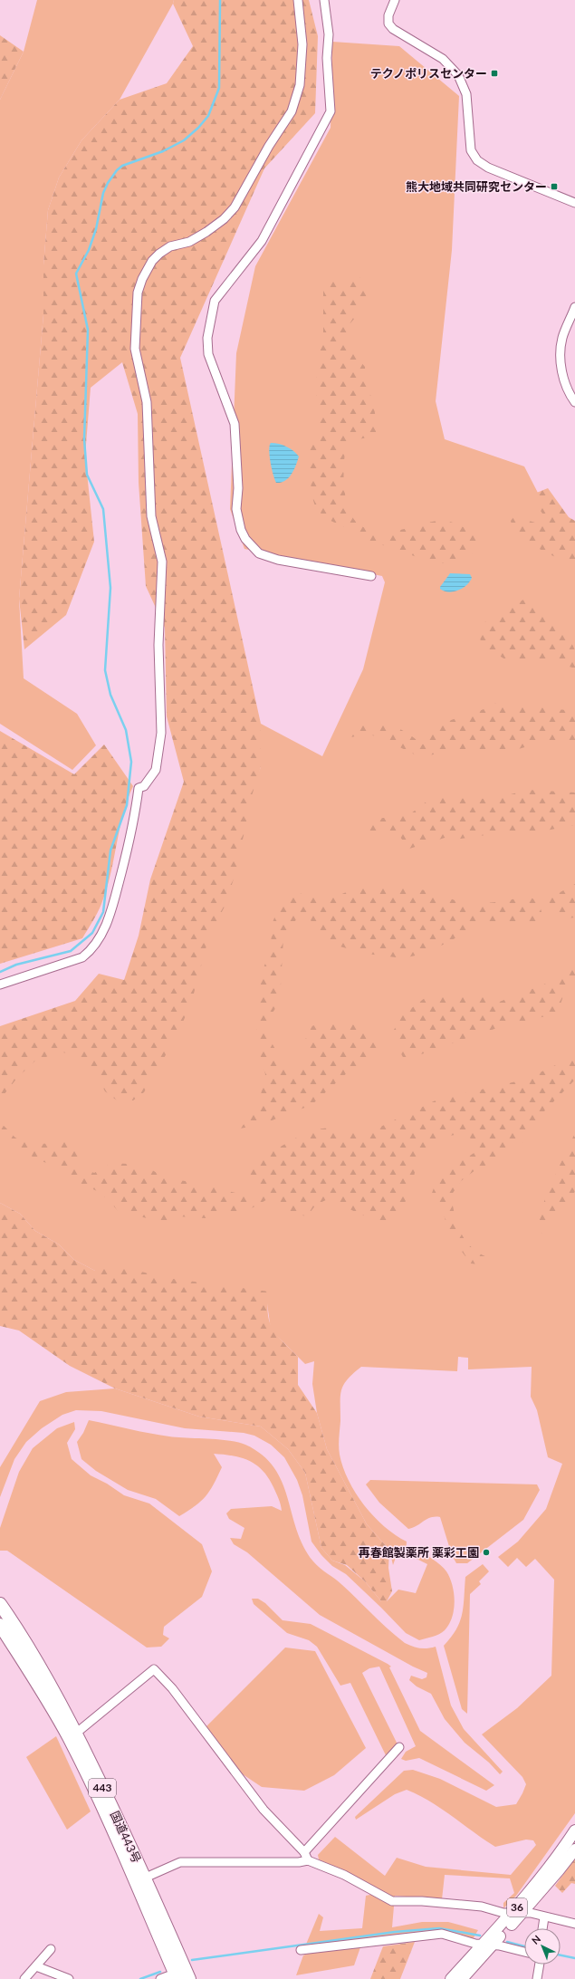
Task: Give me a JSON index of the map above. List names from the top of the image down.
{
  "streets": {
    "highway": ["443", "国道443号"],
    "main road": ["36"]
  },
  "places": {
    "transit": ["テクノポリスセンター", "熊大地域共同研究センター"],
    "other": ["再春館製薬所 薬彩工園"]
  },
  "north": "top left"
}
